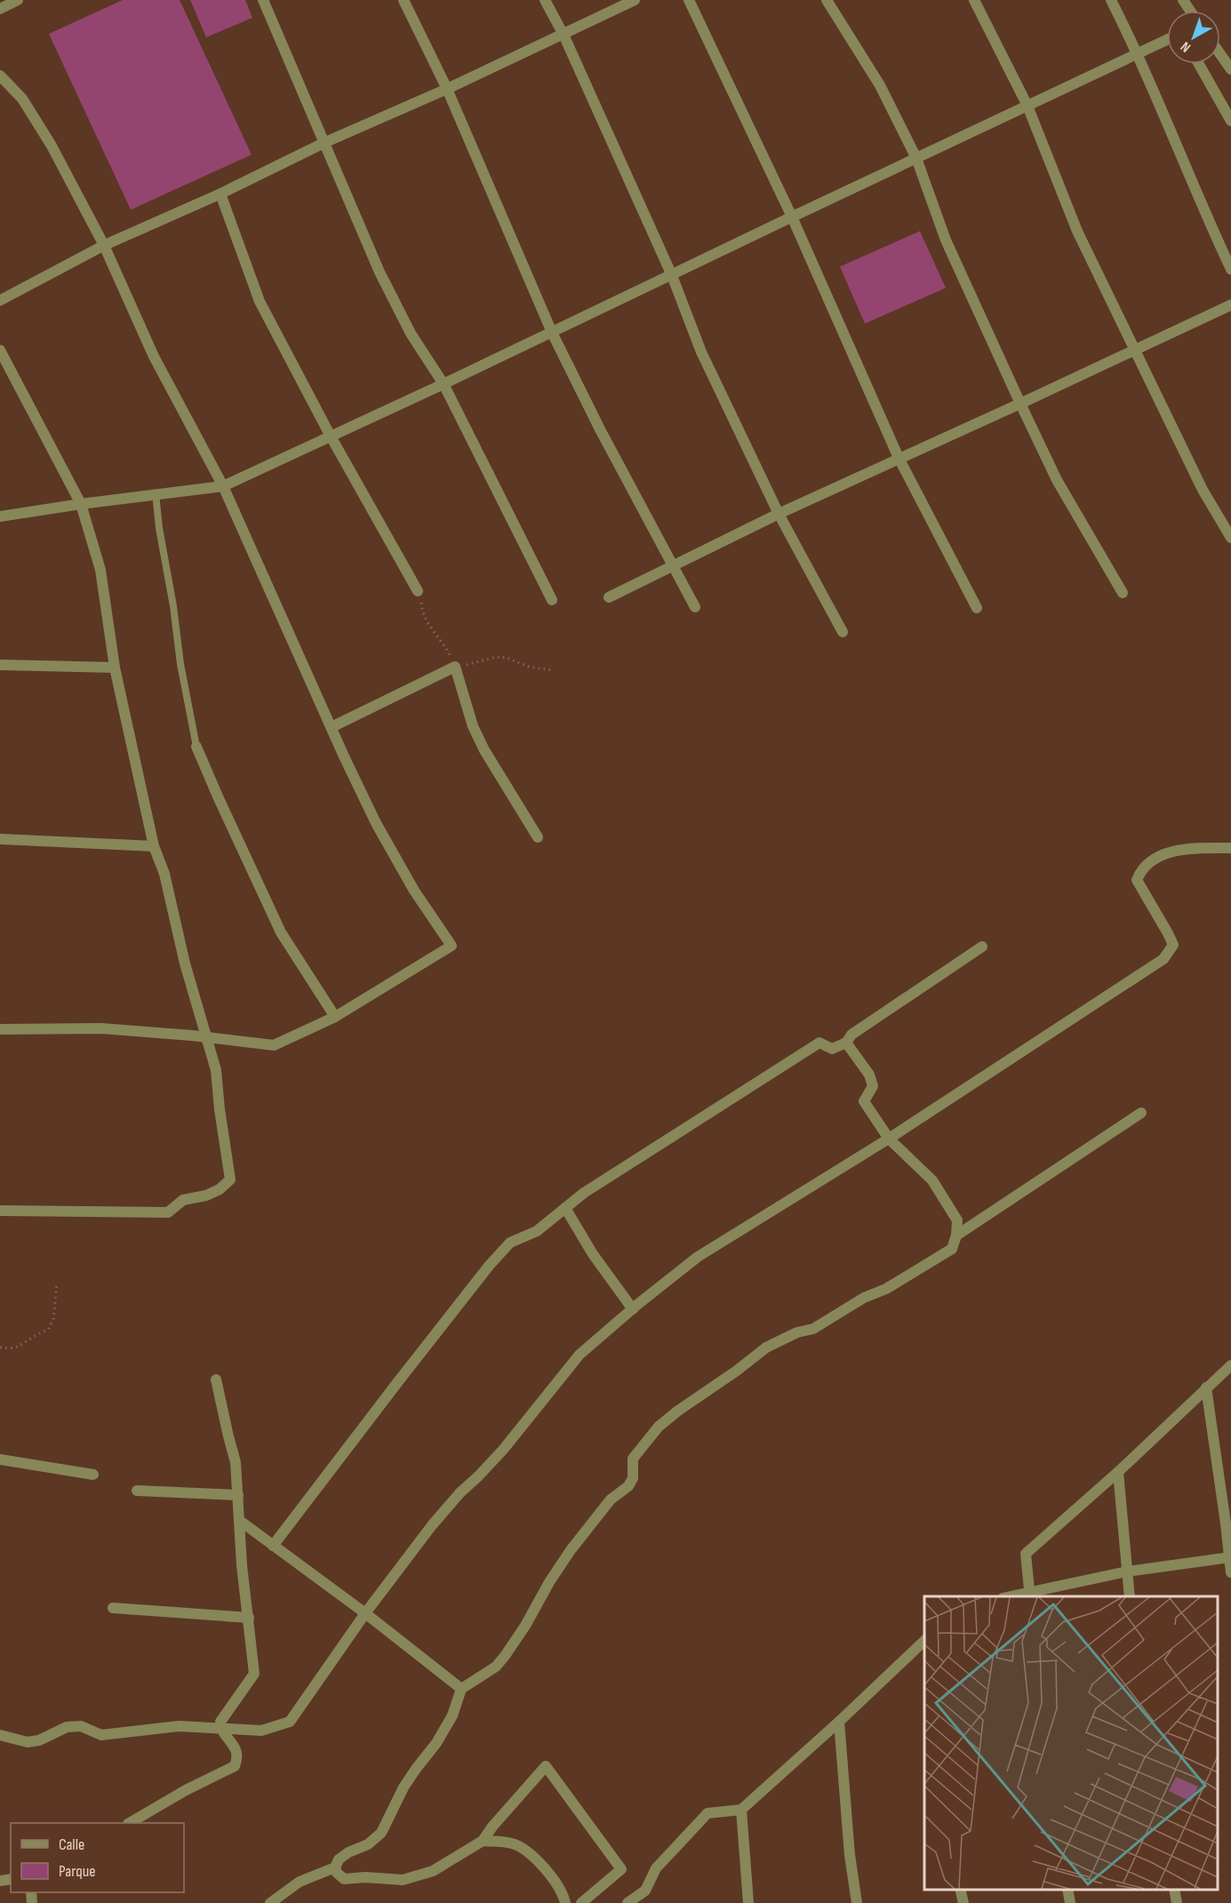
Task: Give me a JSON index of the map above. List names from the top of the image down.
{
  "legend": ["Calle", "Parque"],
  "north": "bottom left"
}
